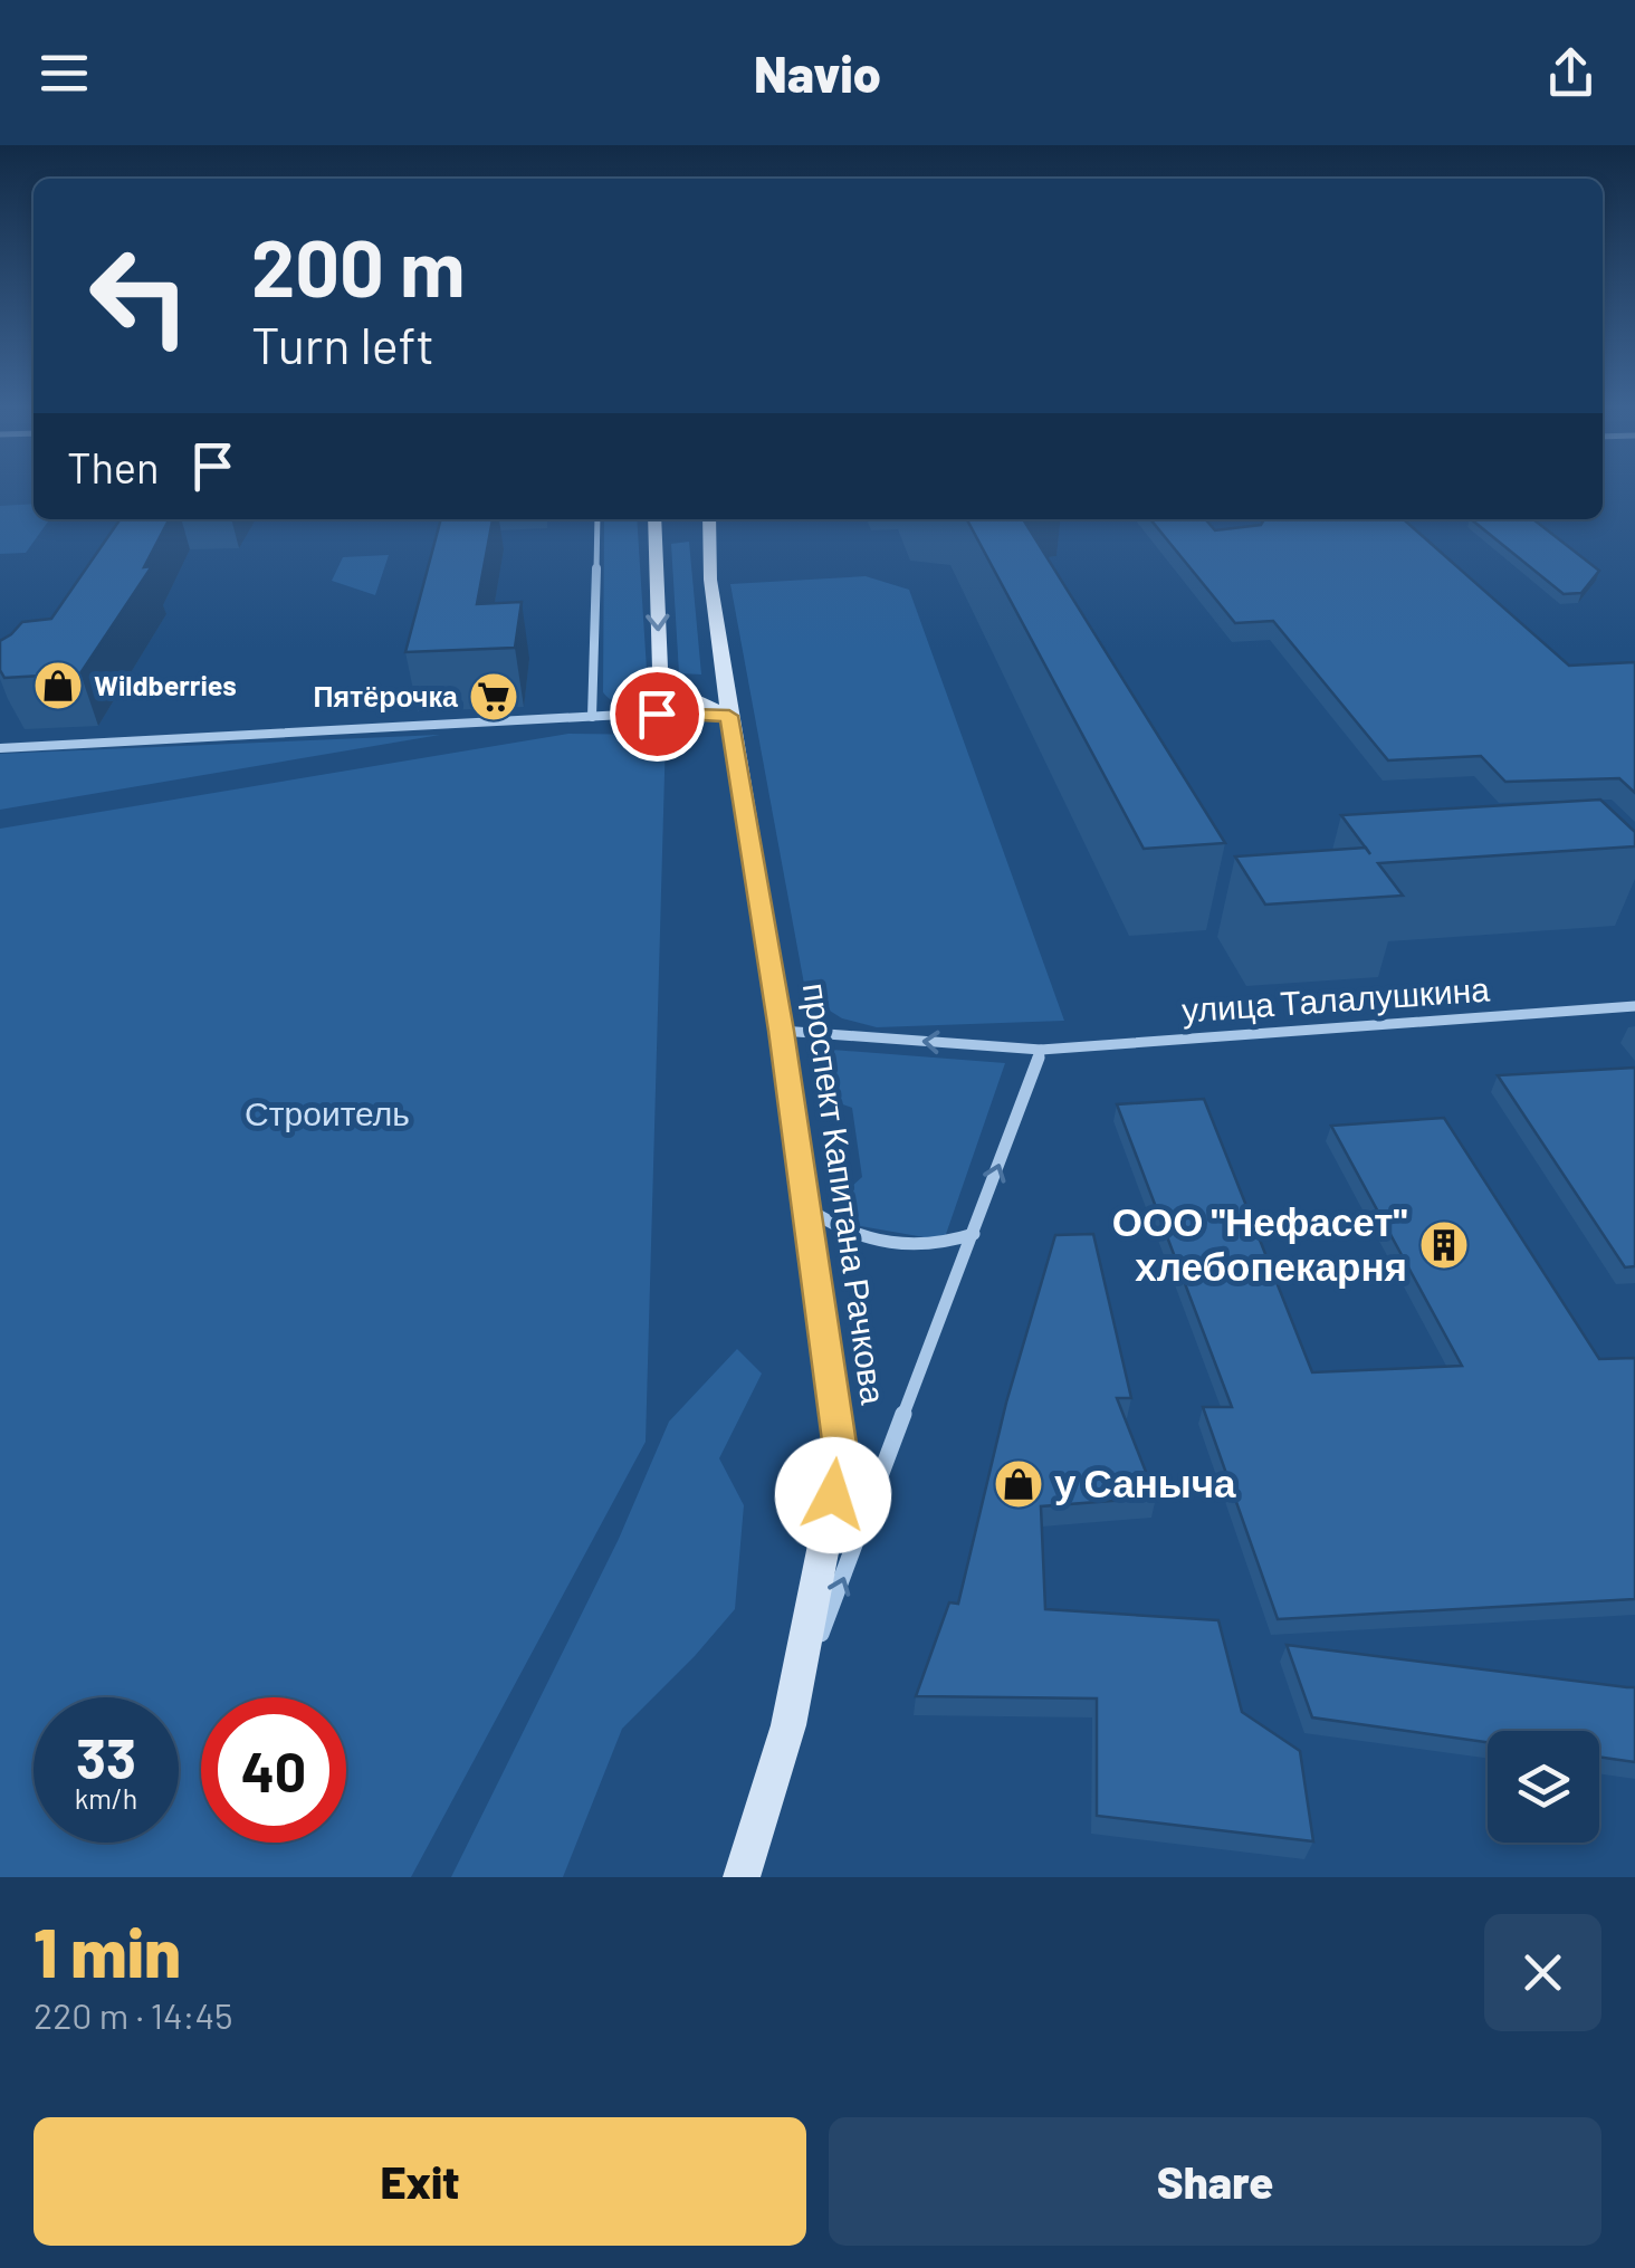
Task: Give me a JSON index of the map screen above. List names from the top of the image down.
{
  "streets": {
    "street": ["улица Талалушкина", "проспект Капитана Рачкова"]
  },
  "crossings": [
    ["улица Талалушкина", "проспект Капитана Рачкова"]
  ],
  "parks": ["Строитель"],
  "places": {
    "shop": ["Wildberries", "у Саныча"],
    "supermarket": ["Пятёрочка"],
    "building": ["ООО \"Нефасет\" хлебопекарня"]
  },
  "page": {
    "header": "Navio",
    "turn": ["200 m", "Turn left"],
    "then": "Then",
    "speed": "33 km/h",
    "limit": "40",
    "heading": ["1 min", "220 m · 14:45"],
    "buttons": ["Exit", "Share"]
  }
}
